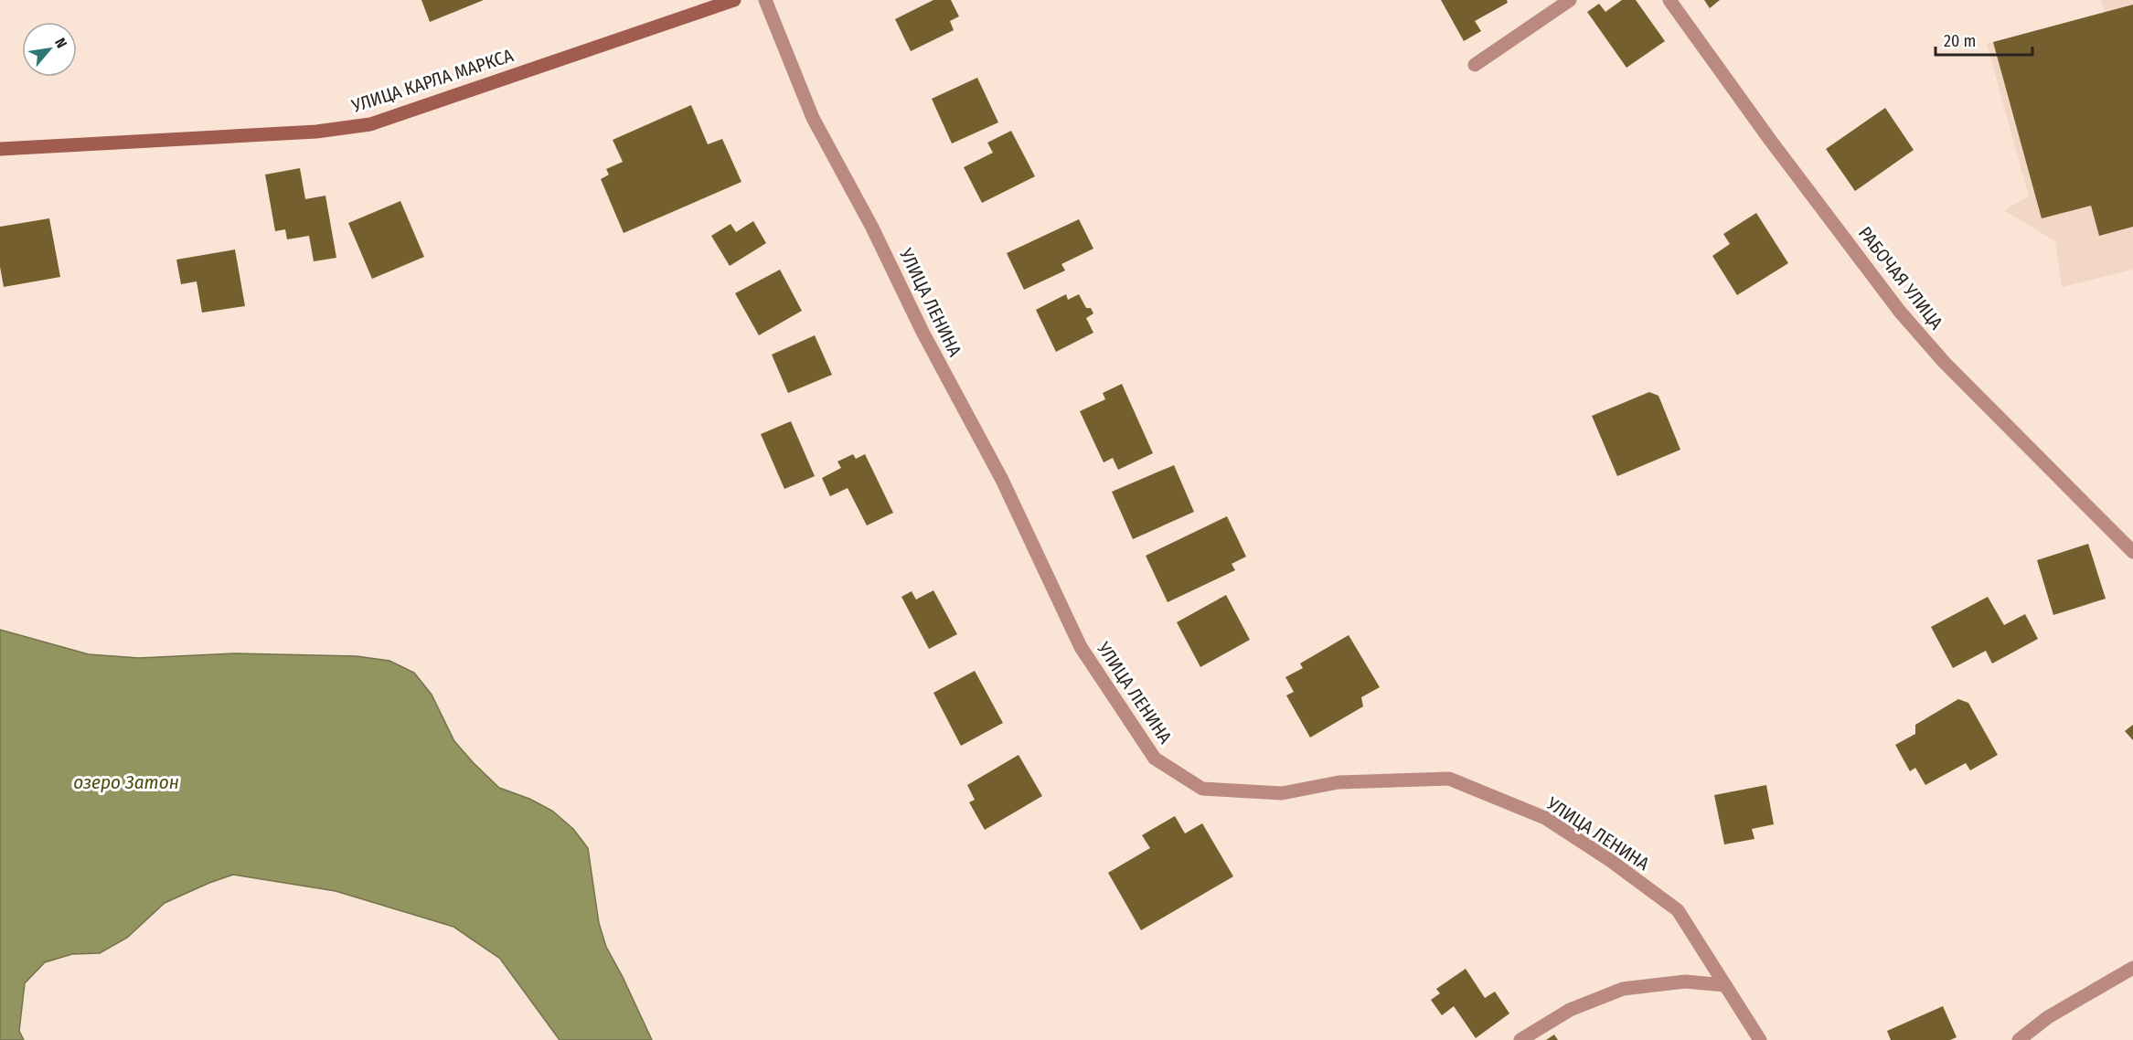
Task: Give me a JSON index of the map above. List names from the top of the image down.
{
  "streets": {
    "main road": ["УЛИЦА КАРЛА МАРКСА"],
    "street": ["РАБОЧАЯ УЛИЦА", "УЛИЦА ЛЕНИНА"]
  },
  "water": ["озеро Затон"],
  "scale_bar": "20 m",
  "north": "top right"
}
